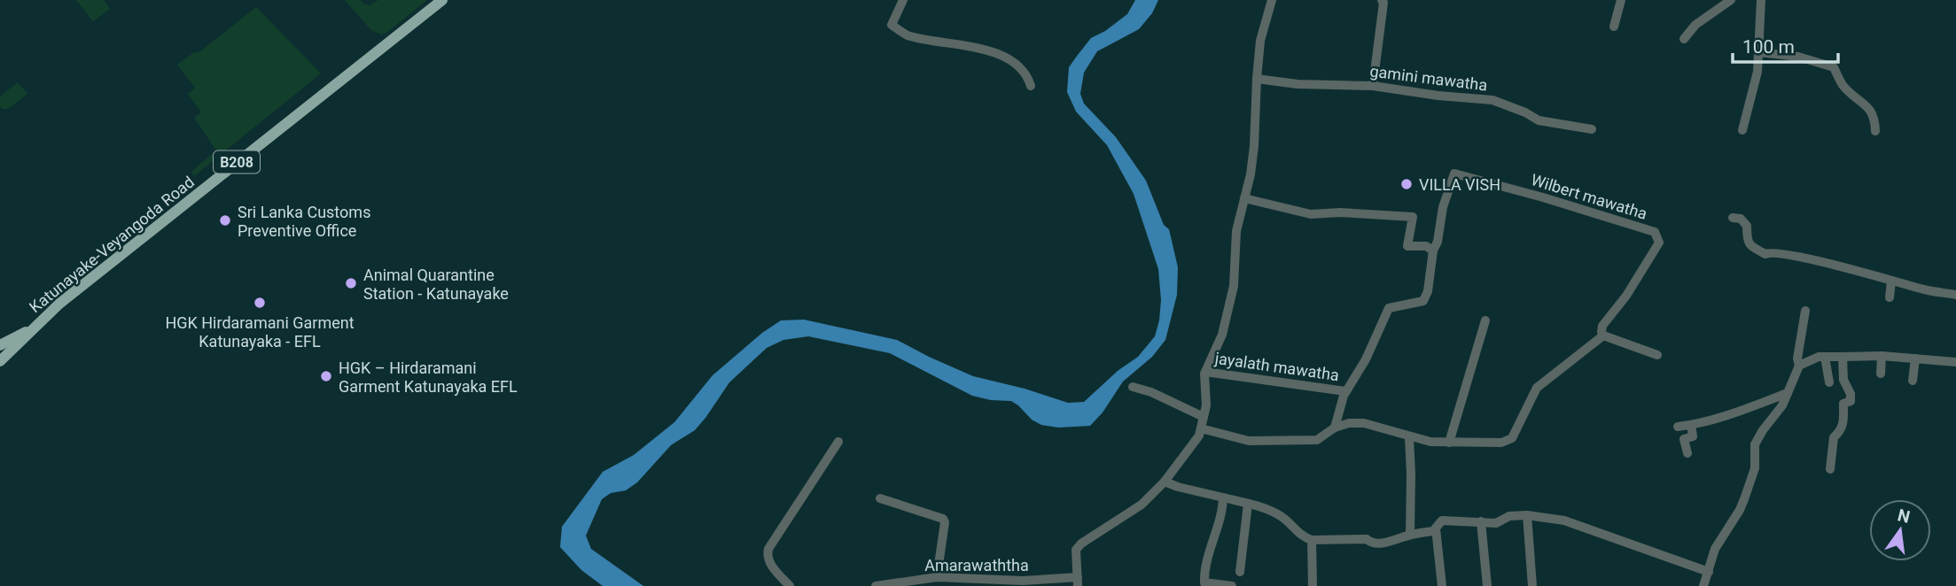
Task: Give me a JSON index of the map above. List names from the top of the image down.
{
  "streets": {
    "main road": ["B208", "Katunayake-Veyangoda Road"],
    "street": [
      "gamini mawatha",
      "Wilbert mawatha",
      "jayalath mawatha",
      "Amarawaththa"
    ]
  },
  "places": [
    "VILLA VISH",
    "Sri Lanka Customs Preventive Office",
    "Animal Quarantine Station - Katunayake",
    "HGK Hirdaramani Garment Katunayaka - EFL",
    "HGK – Hirdaramani Garment Katunayaka EFL"
  ],
  "scale_bar": "100 m",
  "north": "top"
}
